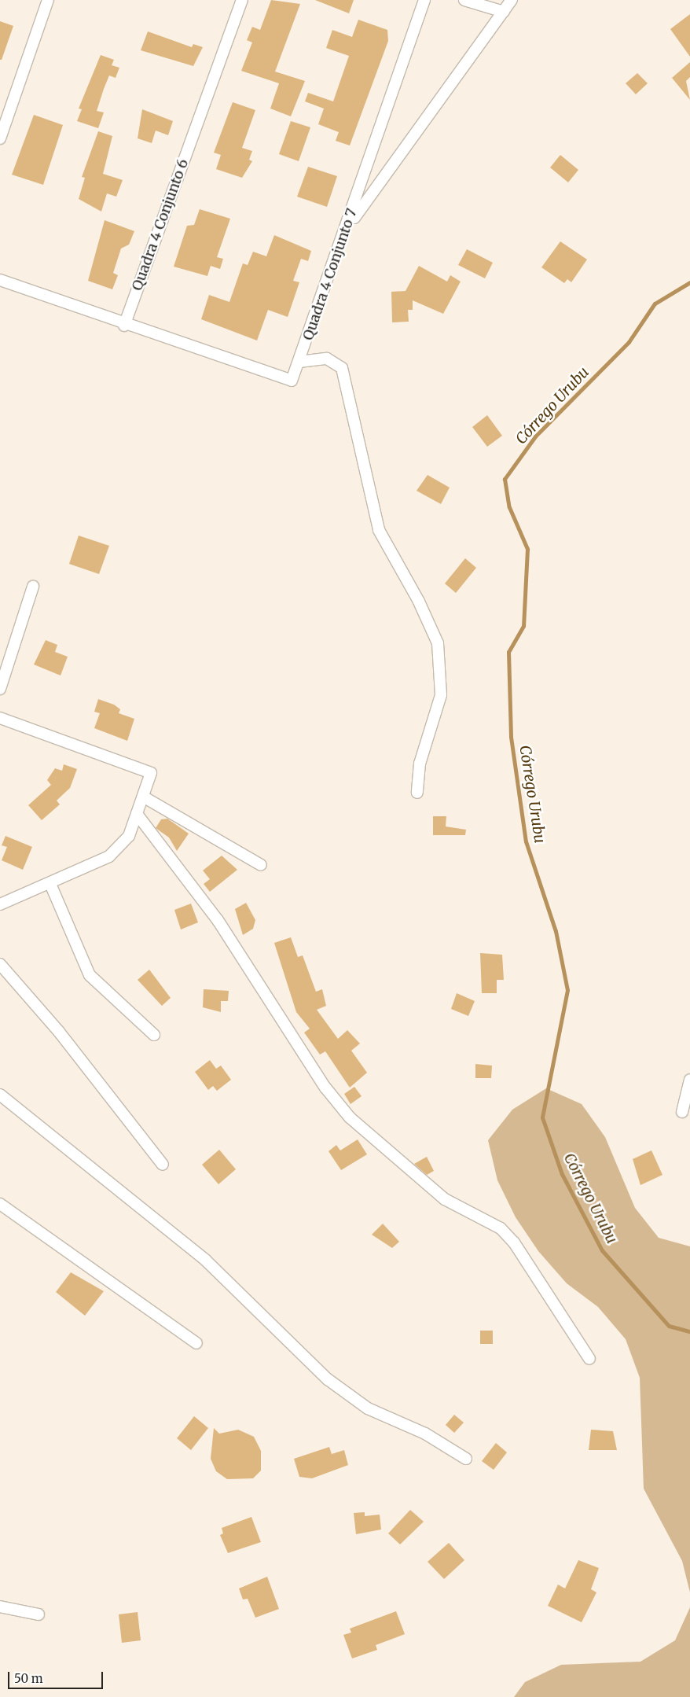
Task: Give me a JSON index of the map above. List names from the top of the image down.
{
  "streets": {
    "street": ["Quadra 4 Conjunto 6", "Quadra 4 Conjunto 7"]
  },
  "crossings": [
    ["Quadra 4 Conjunto 6", "Quadra 4 Conjunto 7"]
  ],
  "water": ["Córrego Urubu"],
  "scale_bar": "50 m"
}
